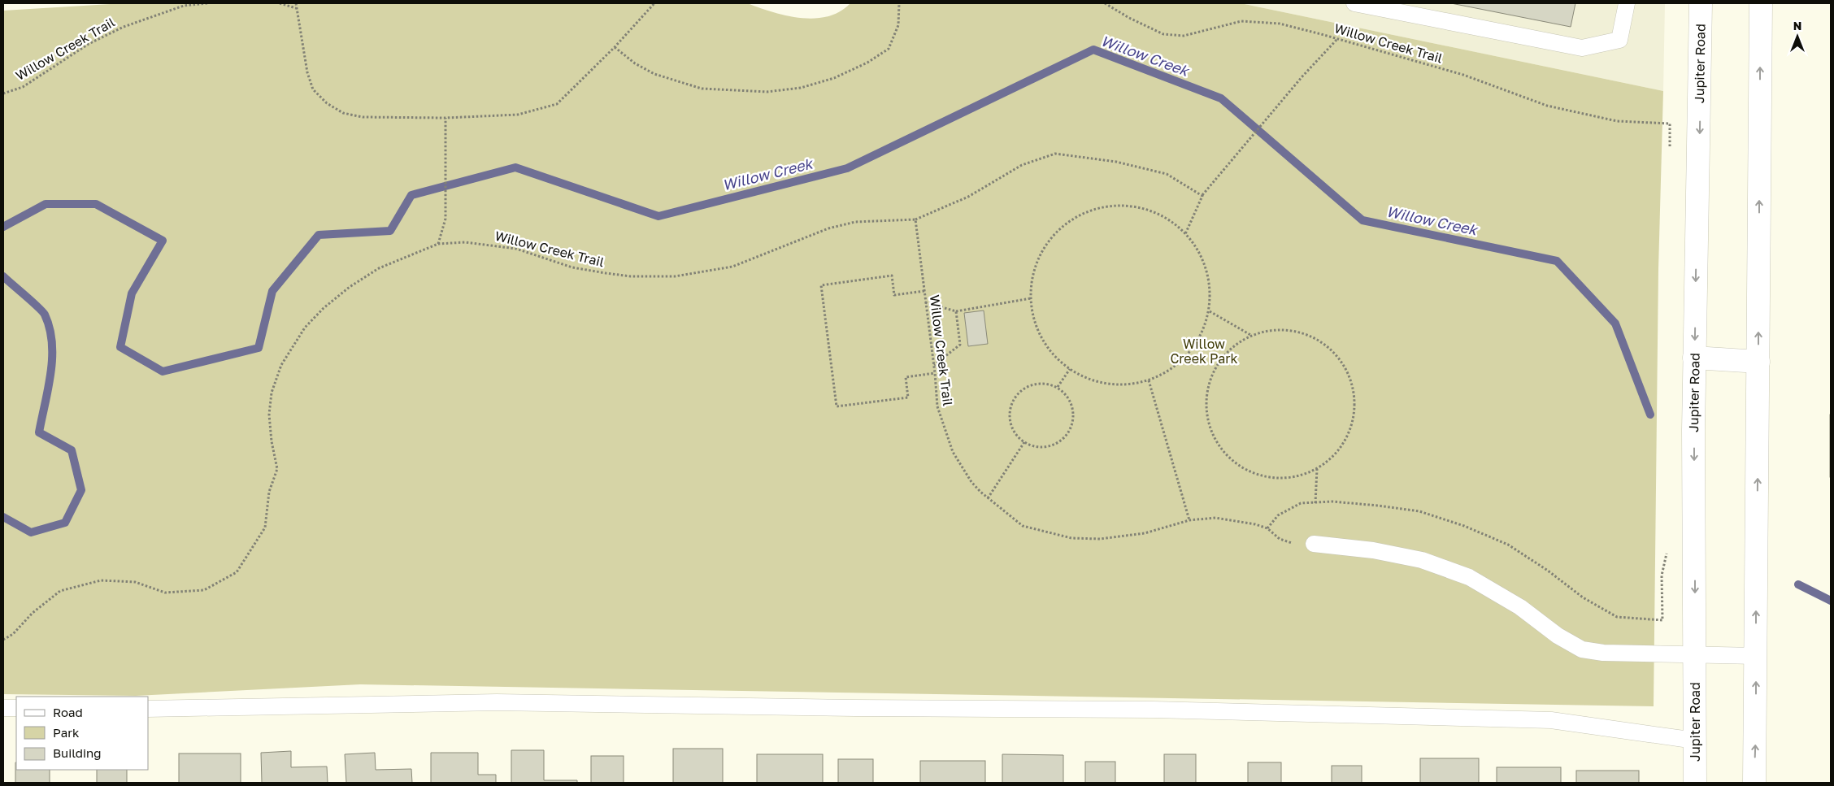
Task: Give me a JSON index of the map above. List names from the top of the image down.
{
  "streets": {
    "main road": ["Jupiter Road"],
    "path": ["Willow Creek Trail"]
  },
  "water": ["Willow Creek"],
  "parks": ["Willow Creek Park"],
  "legend": ["Road", "Park", "Building"],
  "north": "top"
}
